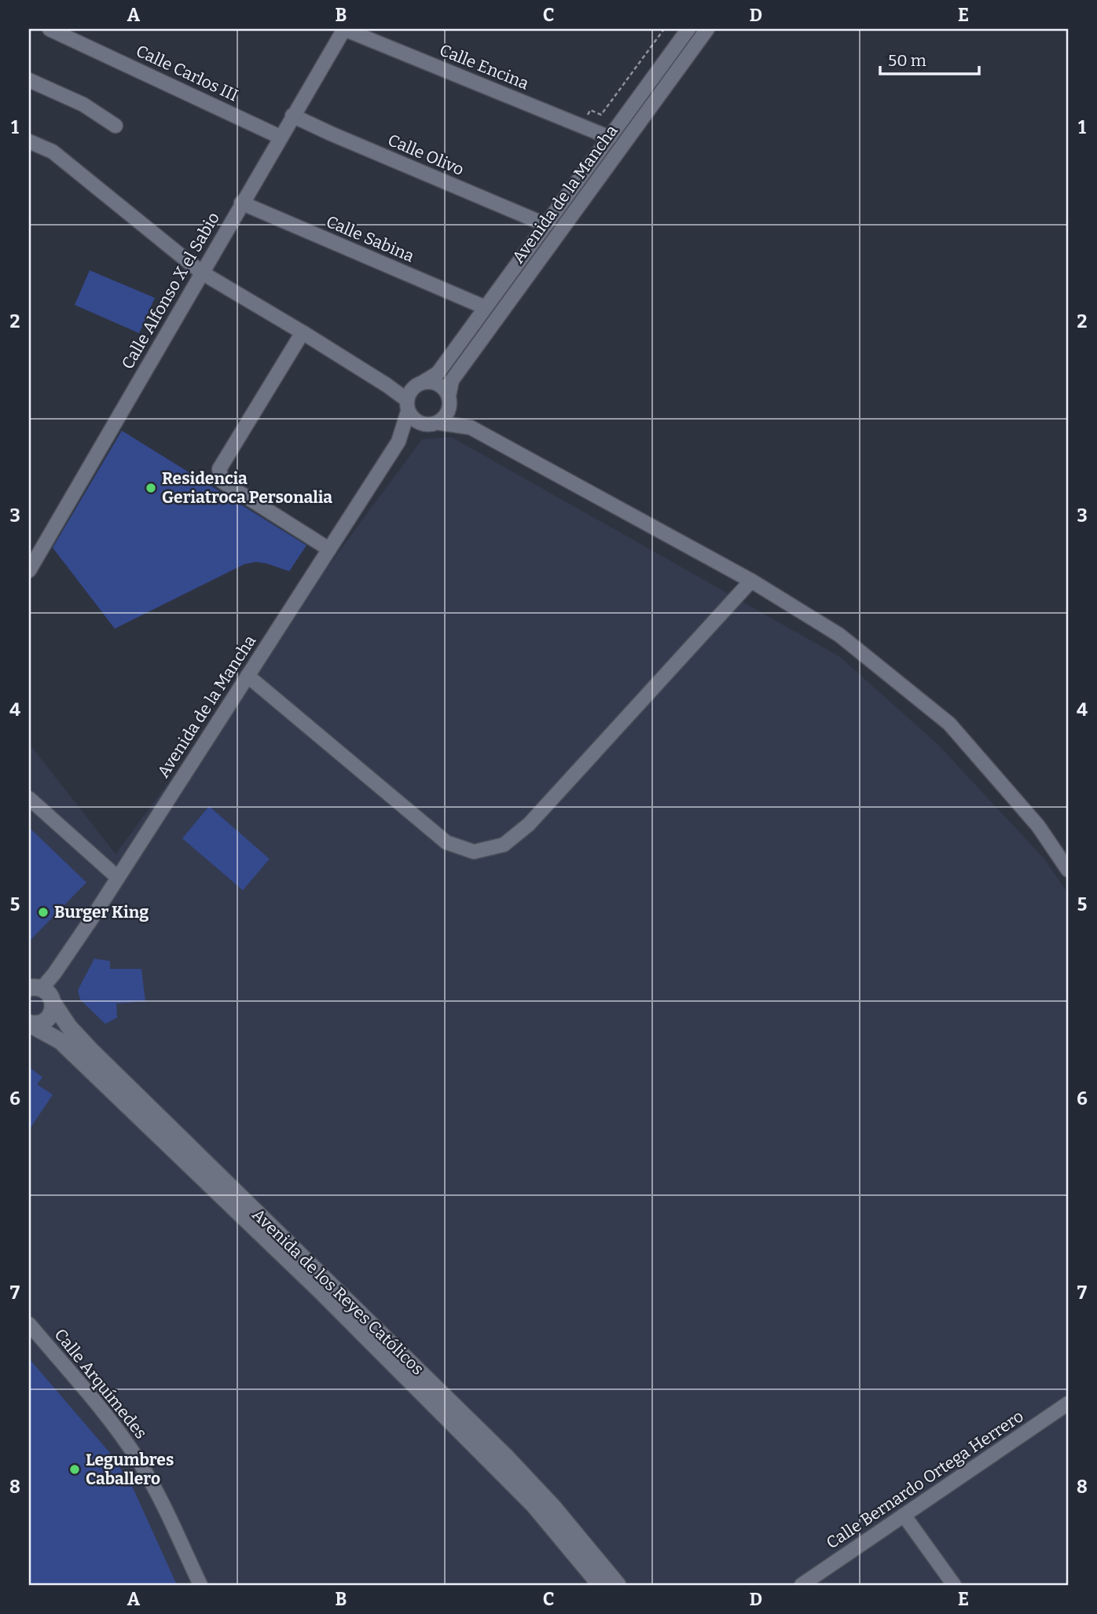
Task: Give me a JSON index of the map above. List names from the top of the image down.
{
  "streets": {
    "street": [
      "Calle Encina",
      "Calle Carlos III",
      "Calle Olivo",
      "Avenida de la Mancha",
      "Calle Sabina",
      "Calle Alfonso X el Sabio",
      "Avenida de los Reyes Católicos",
      "Calle Arquímedes",
      "Calle Bernardo Ortega Herrero"
    ]
  },
  "crossings": [
    ["Calle Encina", "Avenida de la Mancha"],
    ["Calle Encina", "Calle Alfonso X el Sabio"],
    ["Calle Carlos III", "Calle Alfonso X el Sabio"],
    ["Calle Olivo", "Avenida de la Mancha"],
    ["Calle Olivo", "Calle Alfonso X el Sabio"],
    ["Avenida de la Mancha", "Calle Sabina"],
    ["Avenida de la Mancha", "Avenida de los Reyes Católicos"],
    ["Calle Sabina", "Calle Alfonso X el Sabio"]
  ],
  "places": ["Residencia Geriatroca Personalia", "Burger King", "Legumbres Caballero"],
  "scale_bar": "50 m",
  "grid": {
    "columns": [
      "A",
      "B",
      "C",
      "D",
      "E"
    ],
    "rows": [
      "1",
      "2",
      "3",
      "4",
      "5",
      "6",
      "7",
      "8"
    ]
  }
}
